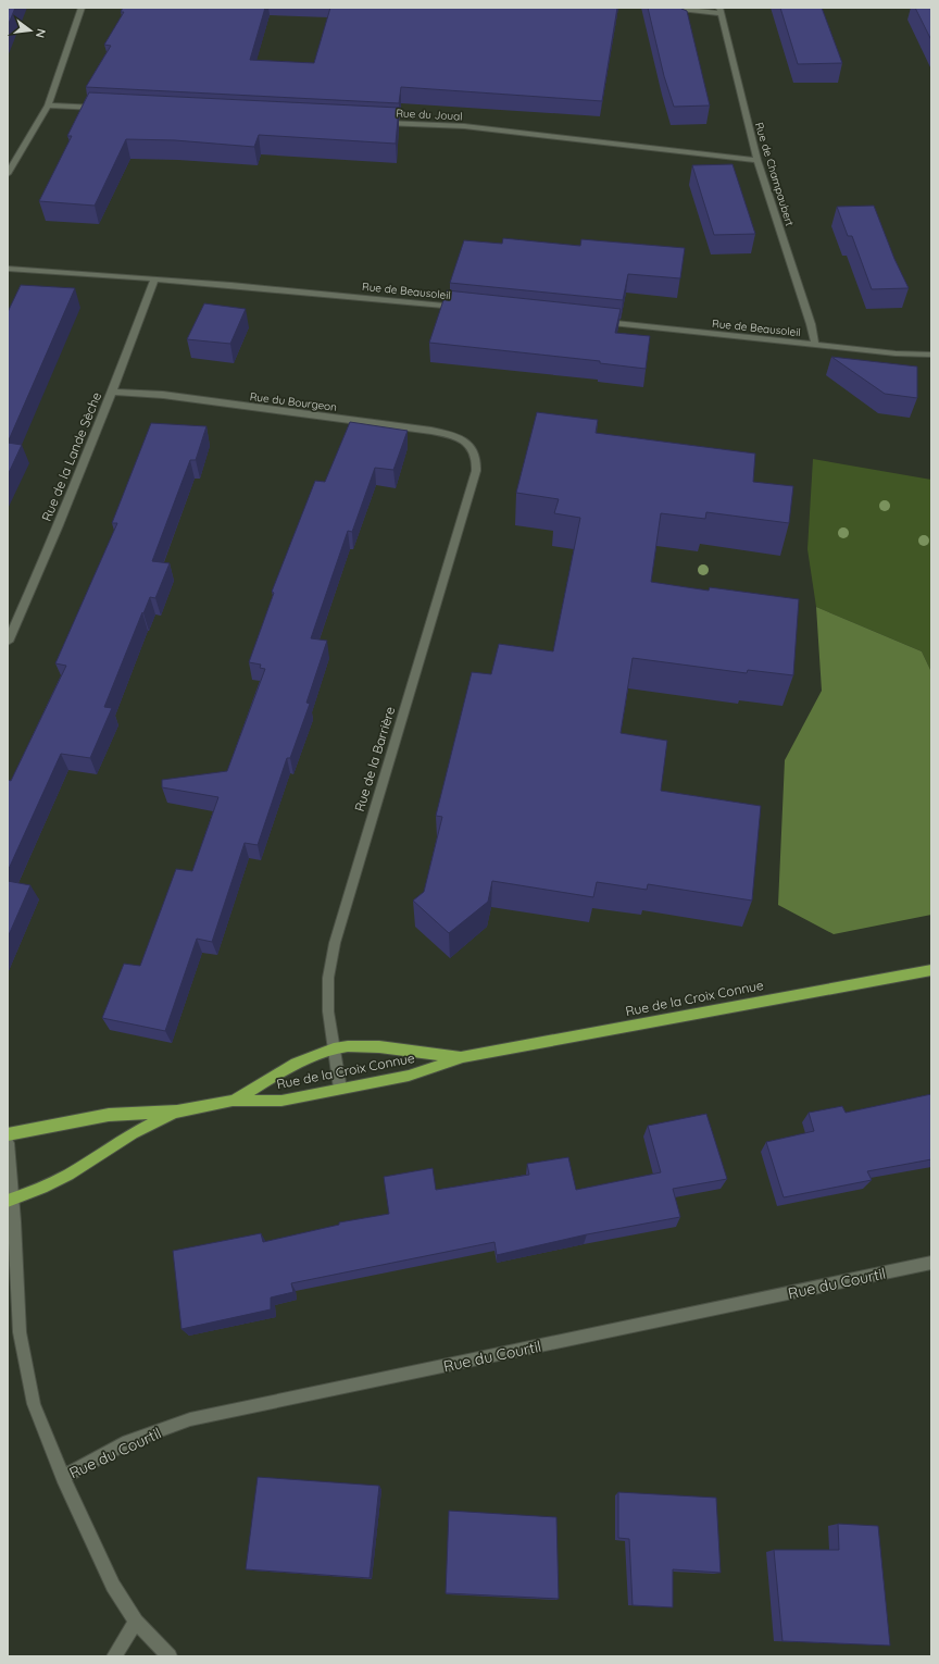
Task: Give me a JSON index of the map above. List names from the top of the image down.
{
  "streets": {
    "main road": ["Rue de la Croix Connue"],
    "street": [
      "Rue du Joual",
      "Rue de Champaubert",
      "Rue de Beausoleil",
      "Rue du Bourgeon",
      "Rue de la Lande Sèche",
      "Rue de la Barrière",
      "Rue du Courtil"
    ]
  },
  "crossings": [
    ["Rue du Joual", "Rue de Champaubert"],
    ["Rue de Champaubert", "Rue de Beausoleil"],
    ["Rue de Beausoleil", "Rue de la Lande Sèche"],
    ["Rue du Bourgeon", "Rue de la Lande Sèche"],
    ["Rue du Bourgeon", "Rue de la Barrière"],
    ["Rue de la Barrière", "Rue de la Croix Connue"],
    ["Rue de la Croix Connue", "Rue du Courtil"]
  ],
  "north": "right"
}
